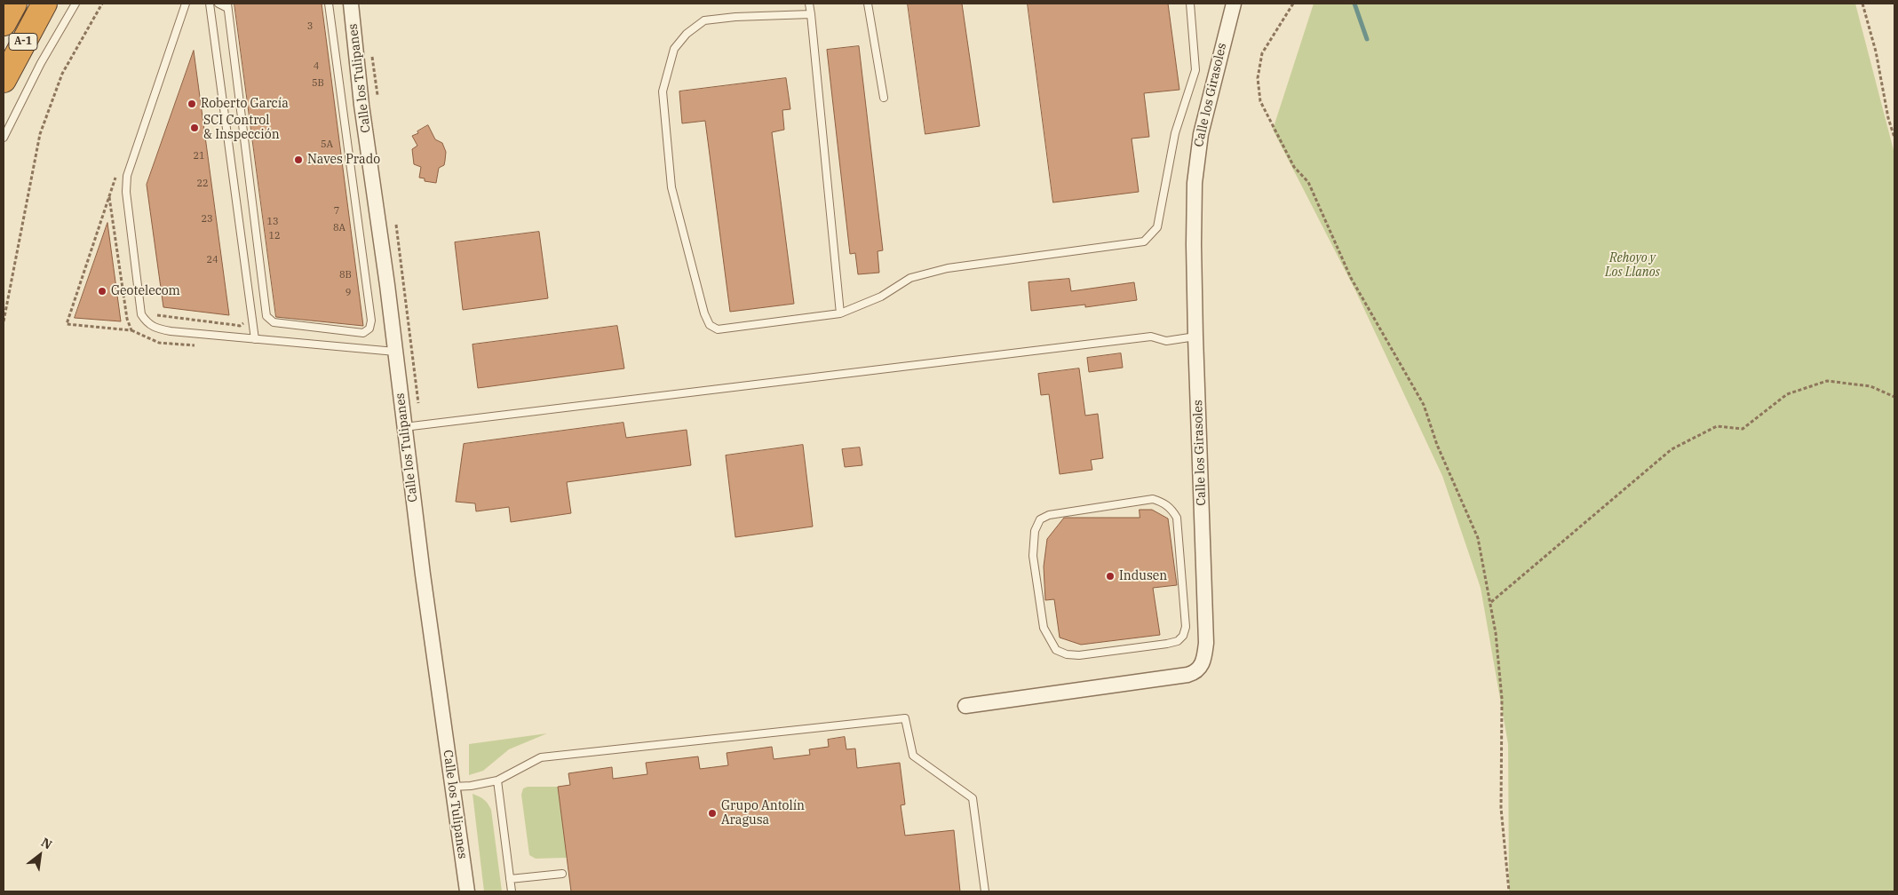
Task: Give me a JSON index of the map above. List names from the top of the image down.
{
  "streets": {
    "highway": ["A-1"],
    "street": ["Calle los Tulipanes", "Calle los Girasoles"]
  },
  "parks": ["Rehoyo y Los Llanos"],
  "places": [
    "Roberto García",
    "SCI Control & Inspección",
    "Naves Prado",
    "Geotelecom",
    "Indusen",
    "Grupo Antolín Aragusa"
  ],
  "house_numbers": [
    "3",
    "4",
    "5B",
    "5A",
    "21",
    "22",
    "7",
    "23",
    "13",
    "8A",
    "12",
    "24",
    "8B",
    "9"
  ],
  "north": "top right"
}
